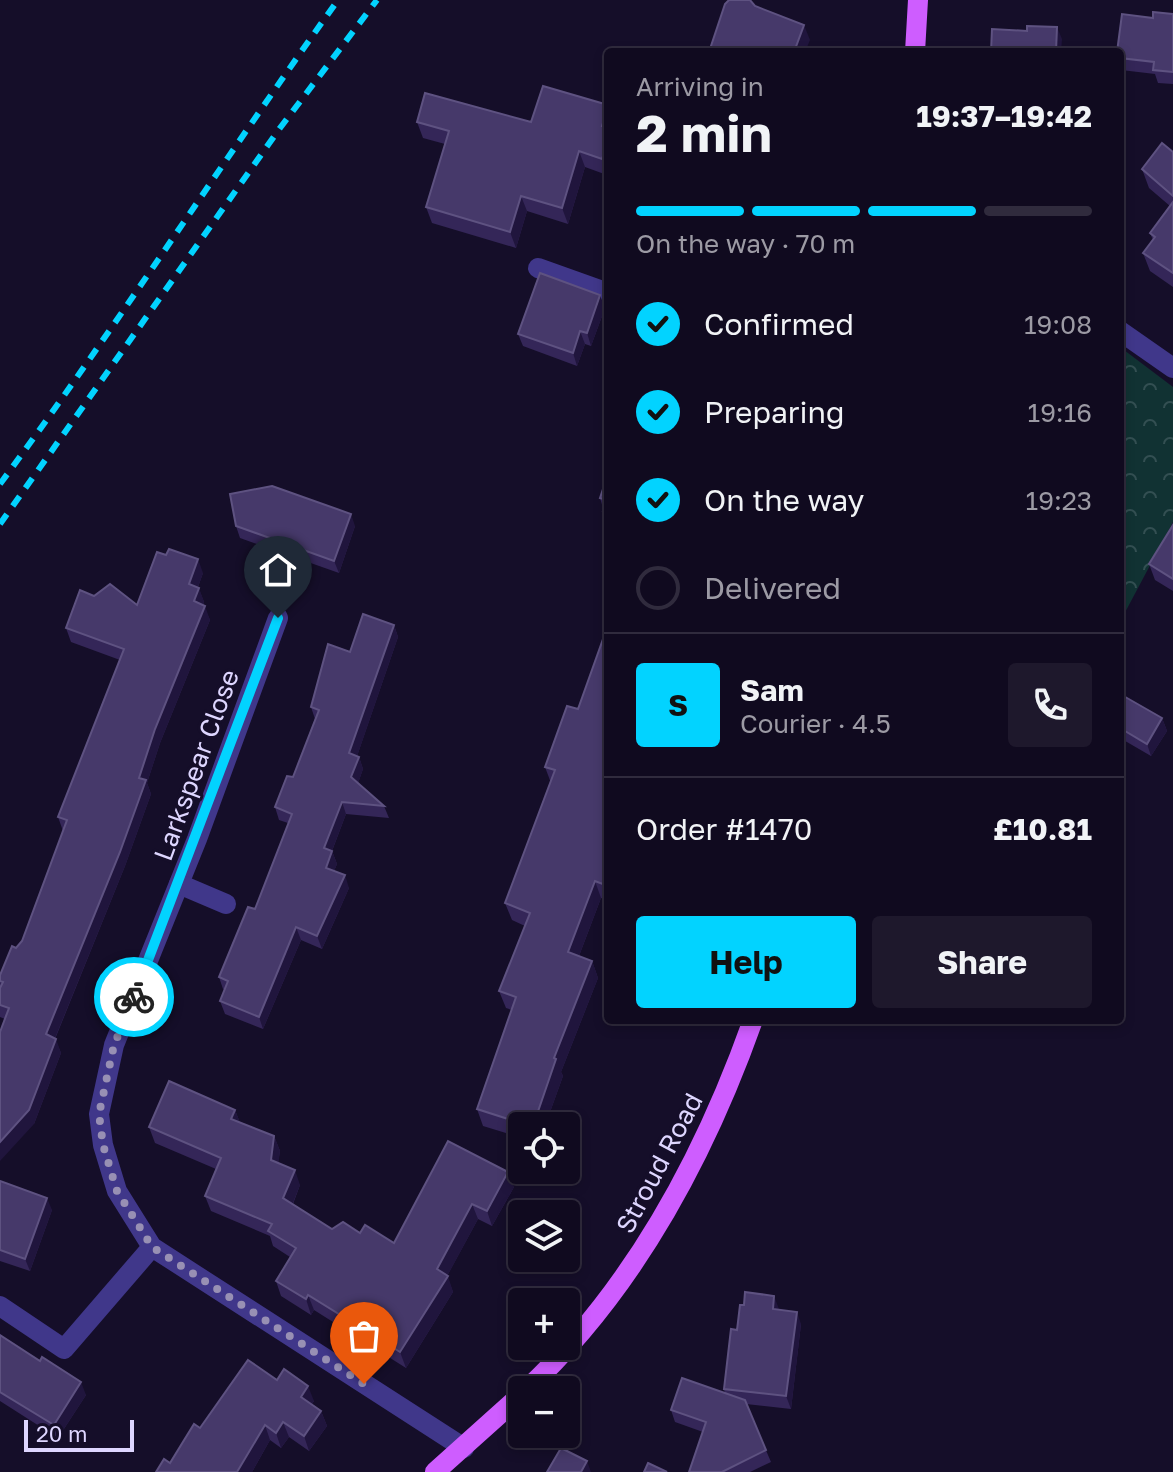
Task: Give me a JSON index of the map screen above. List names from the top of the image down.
{
  "streets": {
    "main road": ["Stroud Road"],
    "street": ["Larkspear Close"]
  },
  "crossings": [
    ["Larkspear Close", "Stroud Road"]
  ],
  "scale_bar": "20 m",
  "page": {
    "heading": ["2 min", "Arriving in", "19:37–19:42"],
    "panel": [
      "Sam",
      "Courier · 4.5",
      "Order #1470",
      "£10.81"
    ],
    "bar": "On the way · 70 m",
    "list": [
      ["Confirmed", "19:08"],
      ["Preparing", "19:16"],
      ["On the way", "19:23"],
      "Delivered"
    ],
    "round": "S",
    "buttons": ["Help", "Share"],
    "map_buttons": ["+", "−"],
    "scale": "20 m"
  }
}
